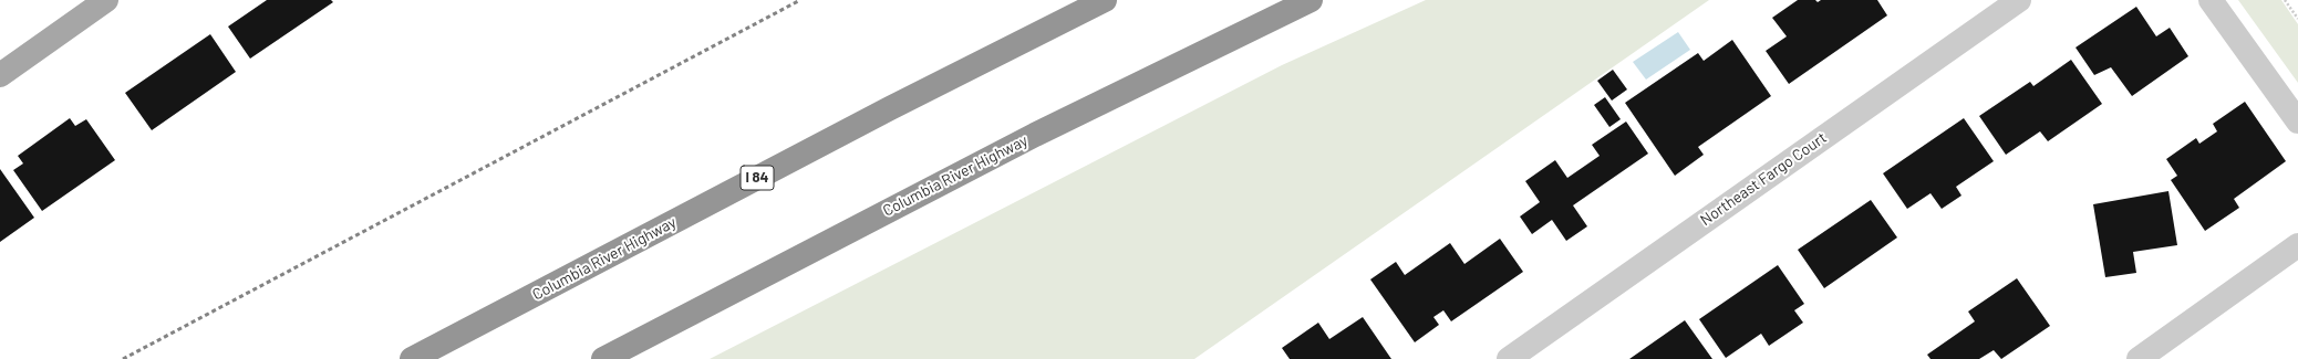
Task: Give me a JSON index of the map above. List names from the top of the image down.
{
  "streets": {
    "highway": ["Columbia River Highway", "I 84"],
    "street": ["Northeast Fargo Court"]
  }
}
